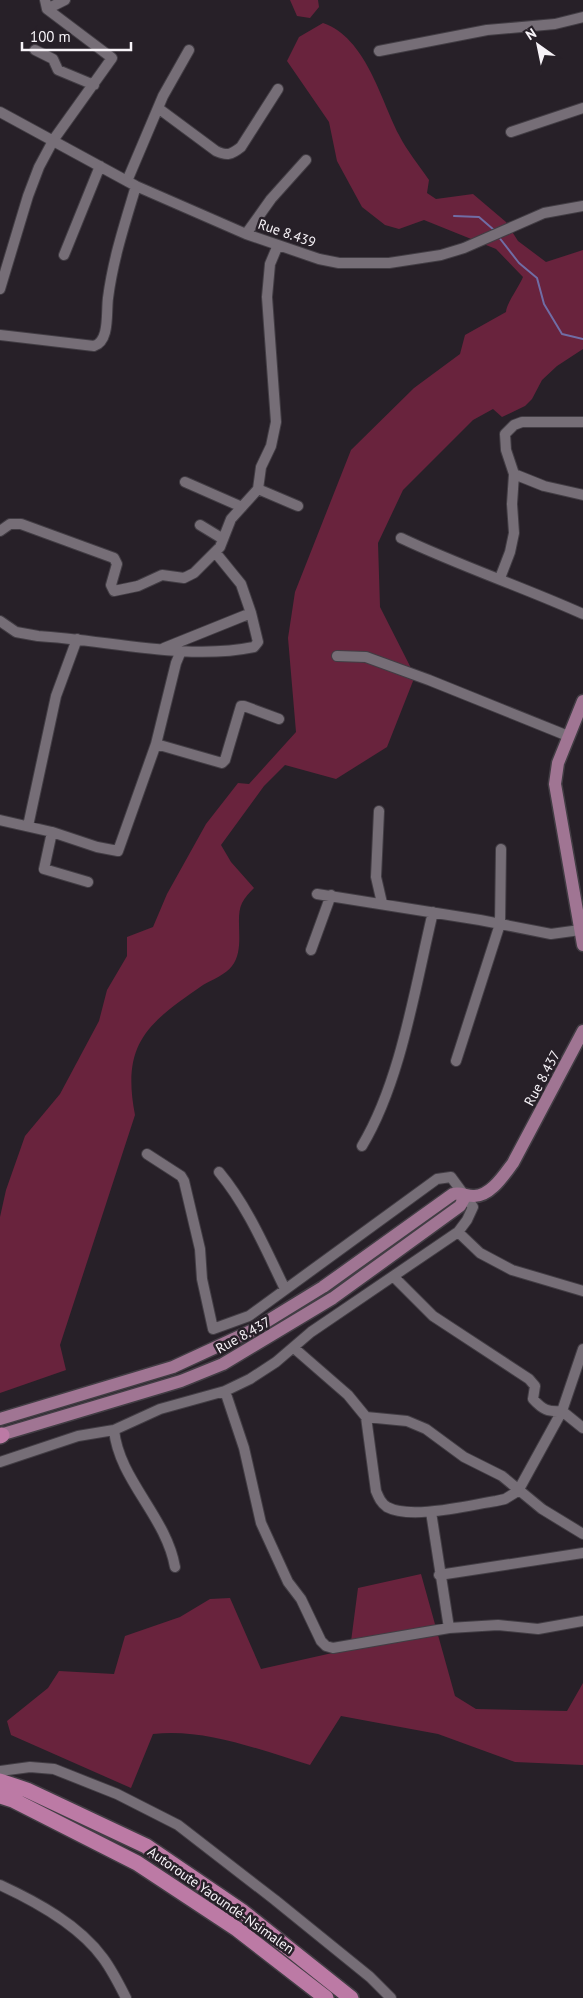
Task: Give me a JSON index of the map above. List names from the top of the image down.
{
  "streets": {
    "highway": ["Autoroute Yaoundé-Nsimalen"],
    "main road": ["Rue 8.437"],
    "street": ["Rue 8.439"]
  },
  "scale_bar": "100 m",
  "north": "top left"
}
